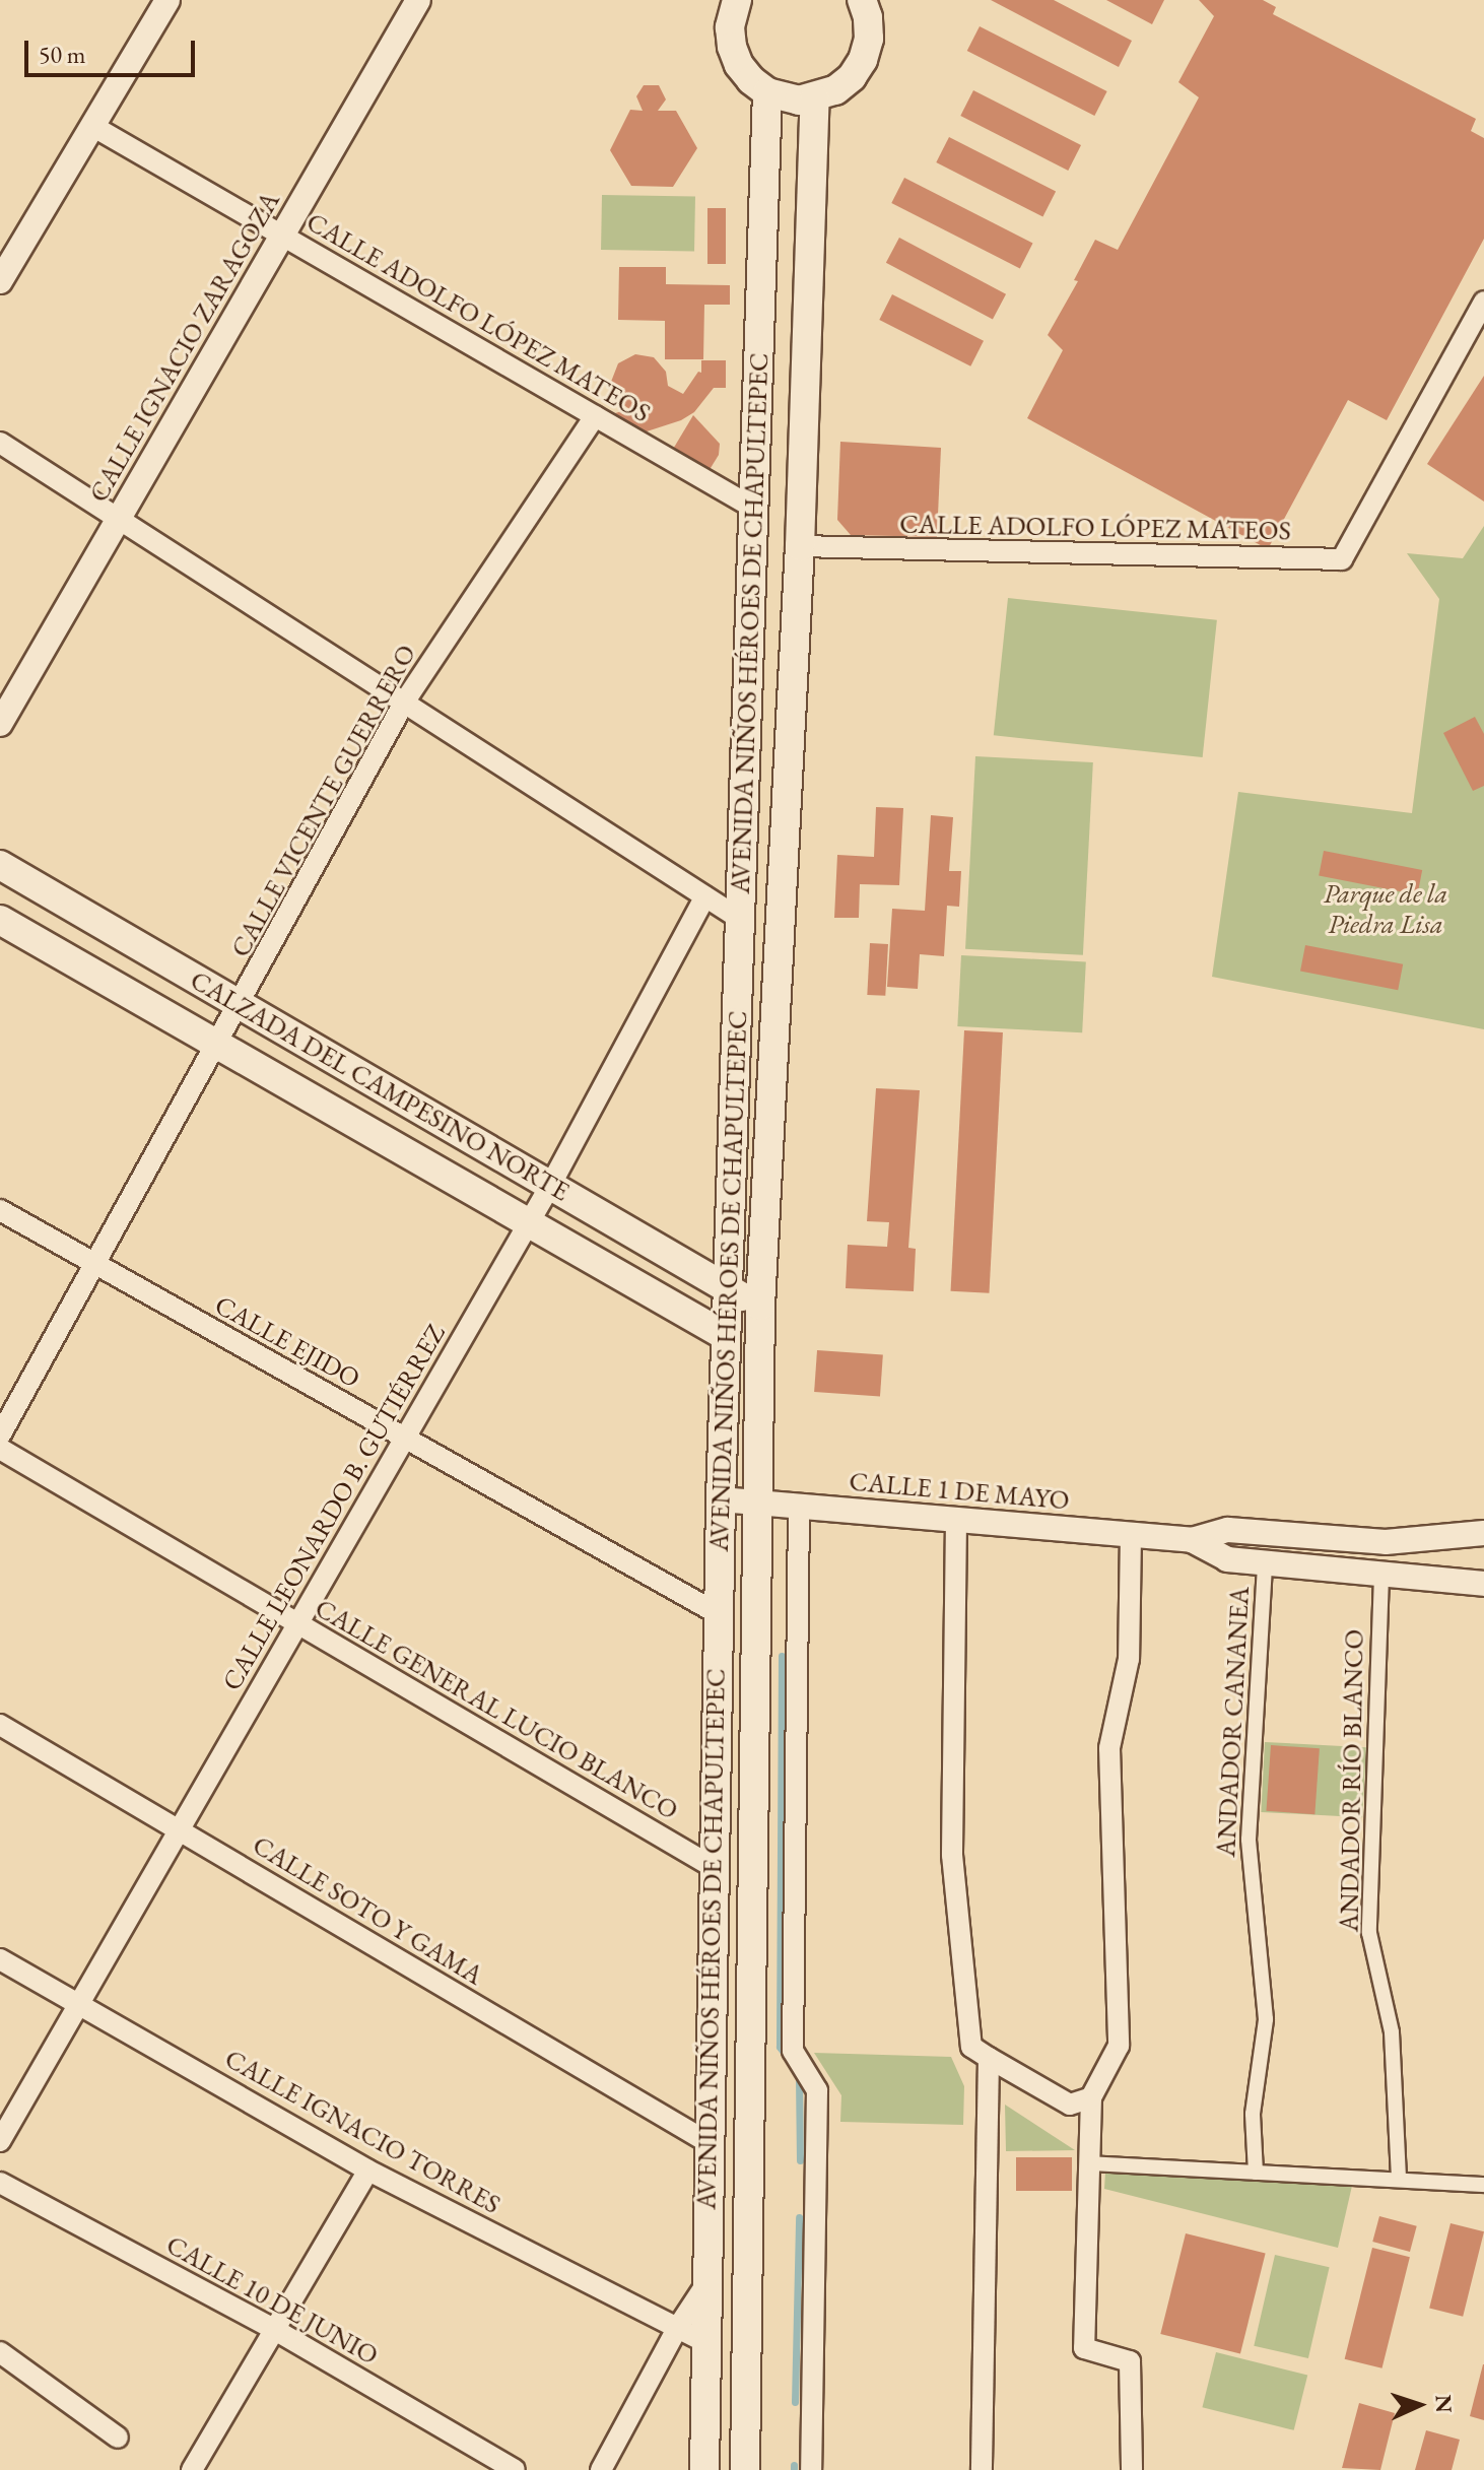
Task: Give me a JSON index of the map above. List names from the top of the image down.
{
  "streets": {
    "main road": ["AVENIDA NIÑOS HÉROES DE CHAPULTEPEC", "CALZADA DEL CAMPESINO NORTE"],
    "street": [
      "CALLE ADOLFO LÓPEZ MATEOS",
      "CALLE IGNACIO ZARAGOZA",
      "CALLE VICENTE GUERRERO",
      "CALLE EJIDO",
      "CALLE 1 DE MAYO",
      "CALLE LEONARDO B. GUTIÉRREZ",
      "CALLE GENERAL LUCIO BLANCO",
      "ANDADOR CANANEA",
      "ANDADOR RÍO BLANCO",
      "CALLE SOTO Y GAMA",
      "CALLE IGNACIO TORRES",
      "CALLE 10 DE JUNIO"
    ]
  },
  "crossings": [
    ["CALLE ADOLFO LÓPEZ MATEOS", "CALLE IGNACIO ZARAGOZA"],
    ["CALLE ADOLFO LÓPEZ MATEOS", "AVENIDA NIÑOS HÉROES DE CHAPULTEPEC"],
    ["CALLE ADOLFO LÓPEZ MATEOS", "CALLE VICENTE GUERRERO"],
    ["AVENIDA NIÑOS HÉROES DE CHAPULTEPEC", "CALZADA DEL CAMPESINO NORTE"],
    ["AVENIDA NIÑOS HÉROES DE CHAPULTEPEC", "CALLE EJIDO"],
    ["AVENIDA NIÑOS HÉROES DE CHAPULTEPEC", "CALLE 1 DE MAYO"],
    ["AVENIDA NIÑOS HÉROES DE CHAPULTEPEC", "CALLE GENERAL LUCIO BLANCO"],
    ["AVENIDA NIÑOS HÉROES DE CHAPULTEPEC", "CALLE SOTO Y GAMA"],
    ["AVENIDA NIÑOS HÉROES DE CHAPULTEPEC", "CALLE IGNACIO TORRES"],
    ["CALLE VICENTE GUERRERO", "CALZADA DEL CAMPESINO NORTE"],
    ["CALLE VICENTE GUERRERO", "CALLE EJIDO"],
    ["CALZADA DEL CAMPESINO NORTE", "CALLE LEONARDO B. GUTIÉRREZ"],
    ["CALLE EJIDO", "CALLE LEONARDO B. GUTIÉRREZ"],
    ["CALLE 1 DE MAYO", "ANDADOR CANANEA"],
    ["CALLE 1 DE MAYO", "ANDADOR RÍO BLANCO"],
    ["CALLE LEONARDO B. GUTIÉRREZ", "CALLE GENERAL LUCIO BLANCO"],
    ["CALLE LEONARDO B. GUTIÉRREZ", "CALLE SOTO Y GAMA"],
    ["CALLE LEONARDO B. GUTIÉRREZ", "CALLE IGNACIO TORRES"]
  ],
  "parks": ["Parque de la Piedra Lisa"],
  "scale_bar": "50 m",
  "north": "right"
}
